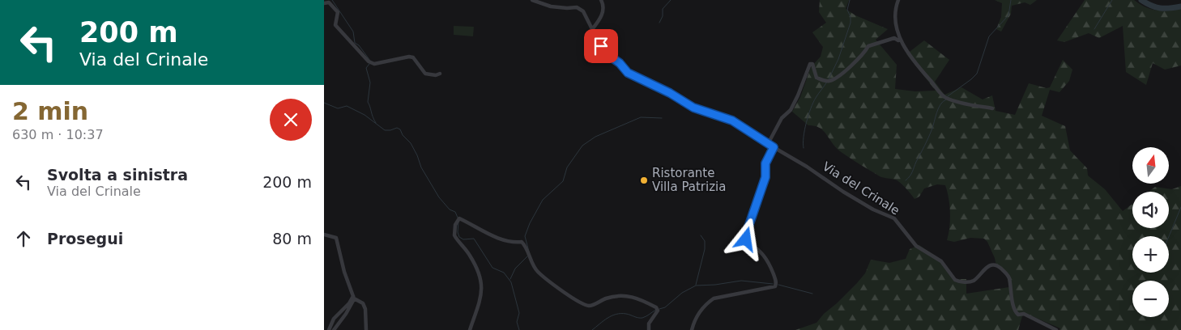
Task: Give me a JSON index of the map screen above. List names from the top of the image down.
{
  "streets": {
    "street": ["Via del Crinale"]
  },
  "places": ["Ristorante Villa Patrizia"],
  "north": "top",
  "page": {
    "turn": ["200 m", "Via del Crinale"],
    "heading": ["2 min", "630 m · 10:37"],
    "map_buttons": ["+", "−"],
    "list": [
      {
        "name": "Svolta a sinistra",
        "note": "Via del Crinale",
        "value": "200 m"
      },
      {
        "name": "Prosegui",
        "value": "80 m"
      }
    ]
  }
}
